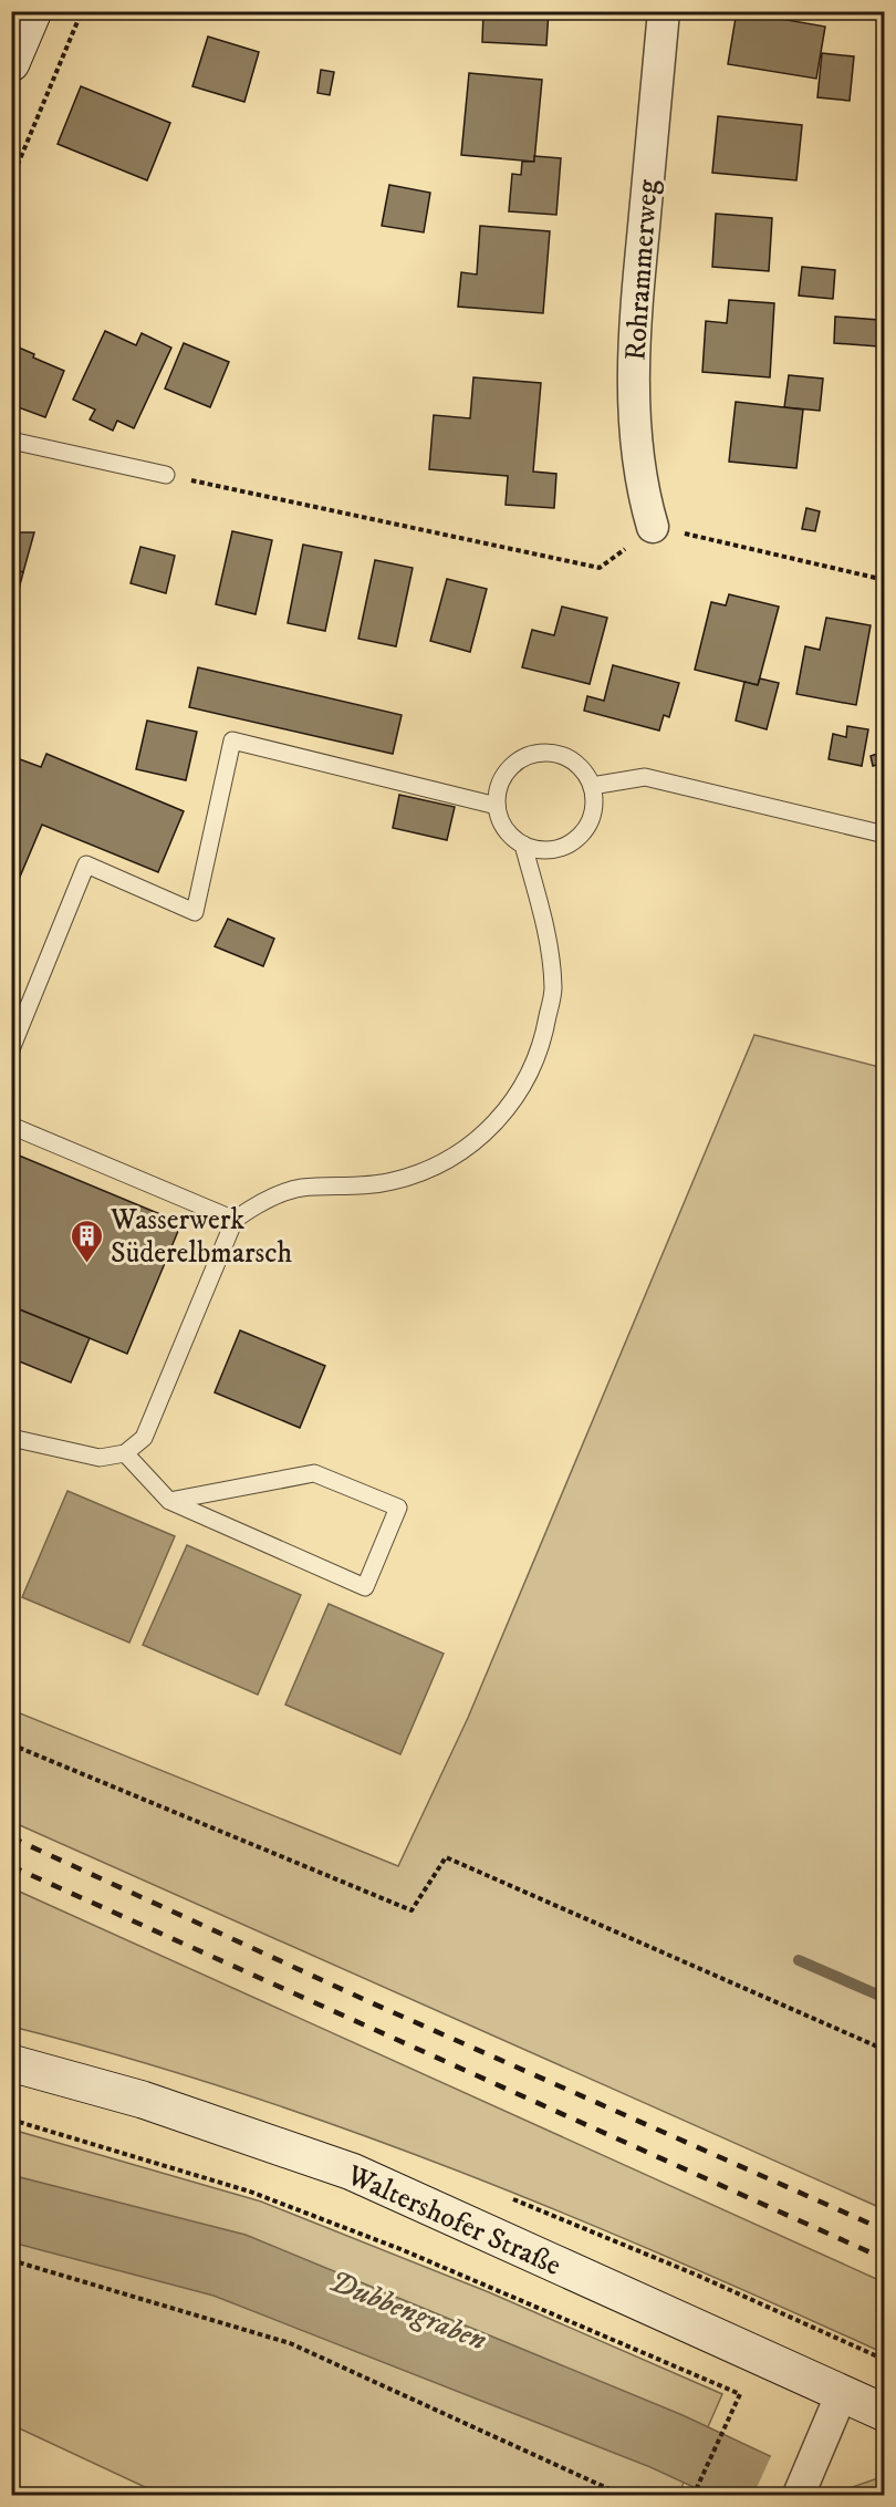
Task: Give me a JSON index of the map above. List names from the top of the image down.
{
  "streets": {
    "main road": ["Waltershofer Straße"],
    "street": ["Rohrammerweg"]
  },
  "water": ["Dubbengraben"],
  "places": {
    "building": ["Wasserwerk Süderelbmarsch"]
  }
}
